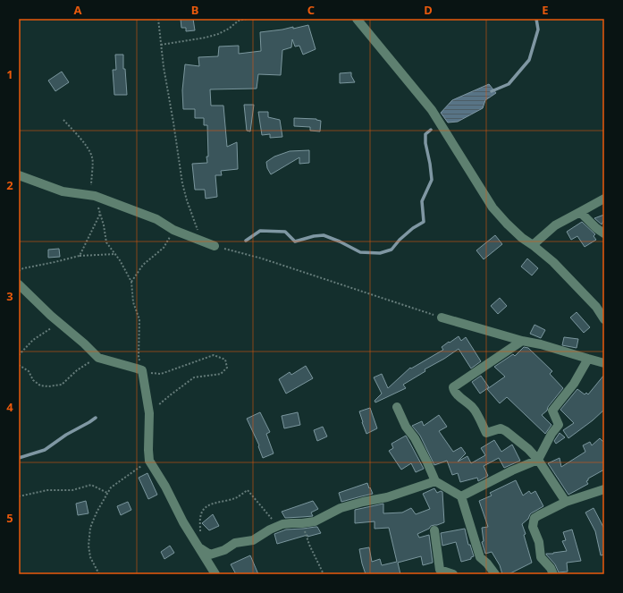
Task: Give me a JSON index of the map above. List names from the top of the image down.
{
  "grid": {
    "columns": [
      "A",
      "B",
      "C",
      "D",
      "E"
    ],
    "rows": [
      "1",
      "2",
      "3",
      "4",
      "5"
    ]
  }
}
